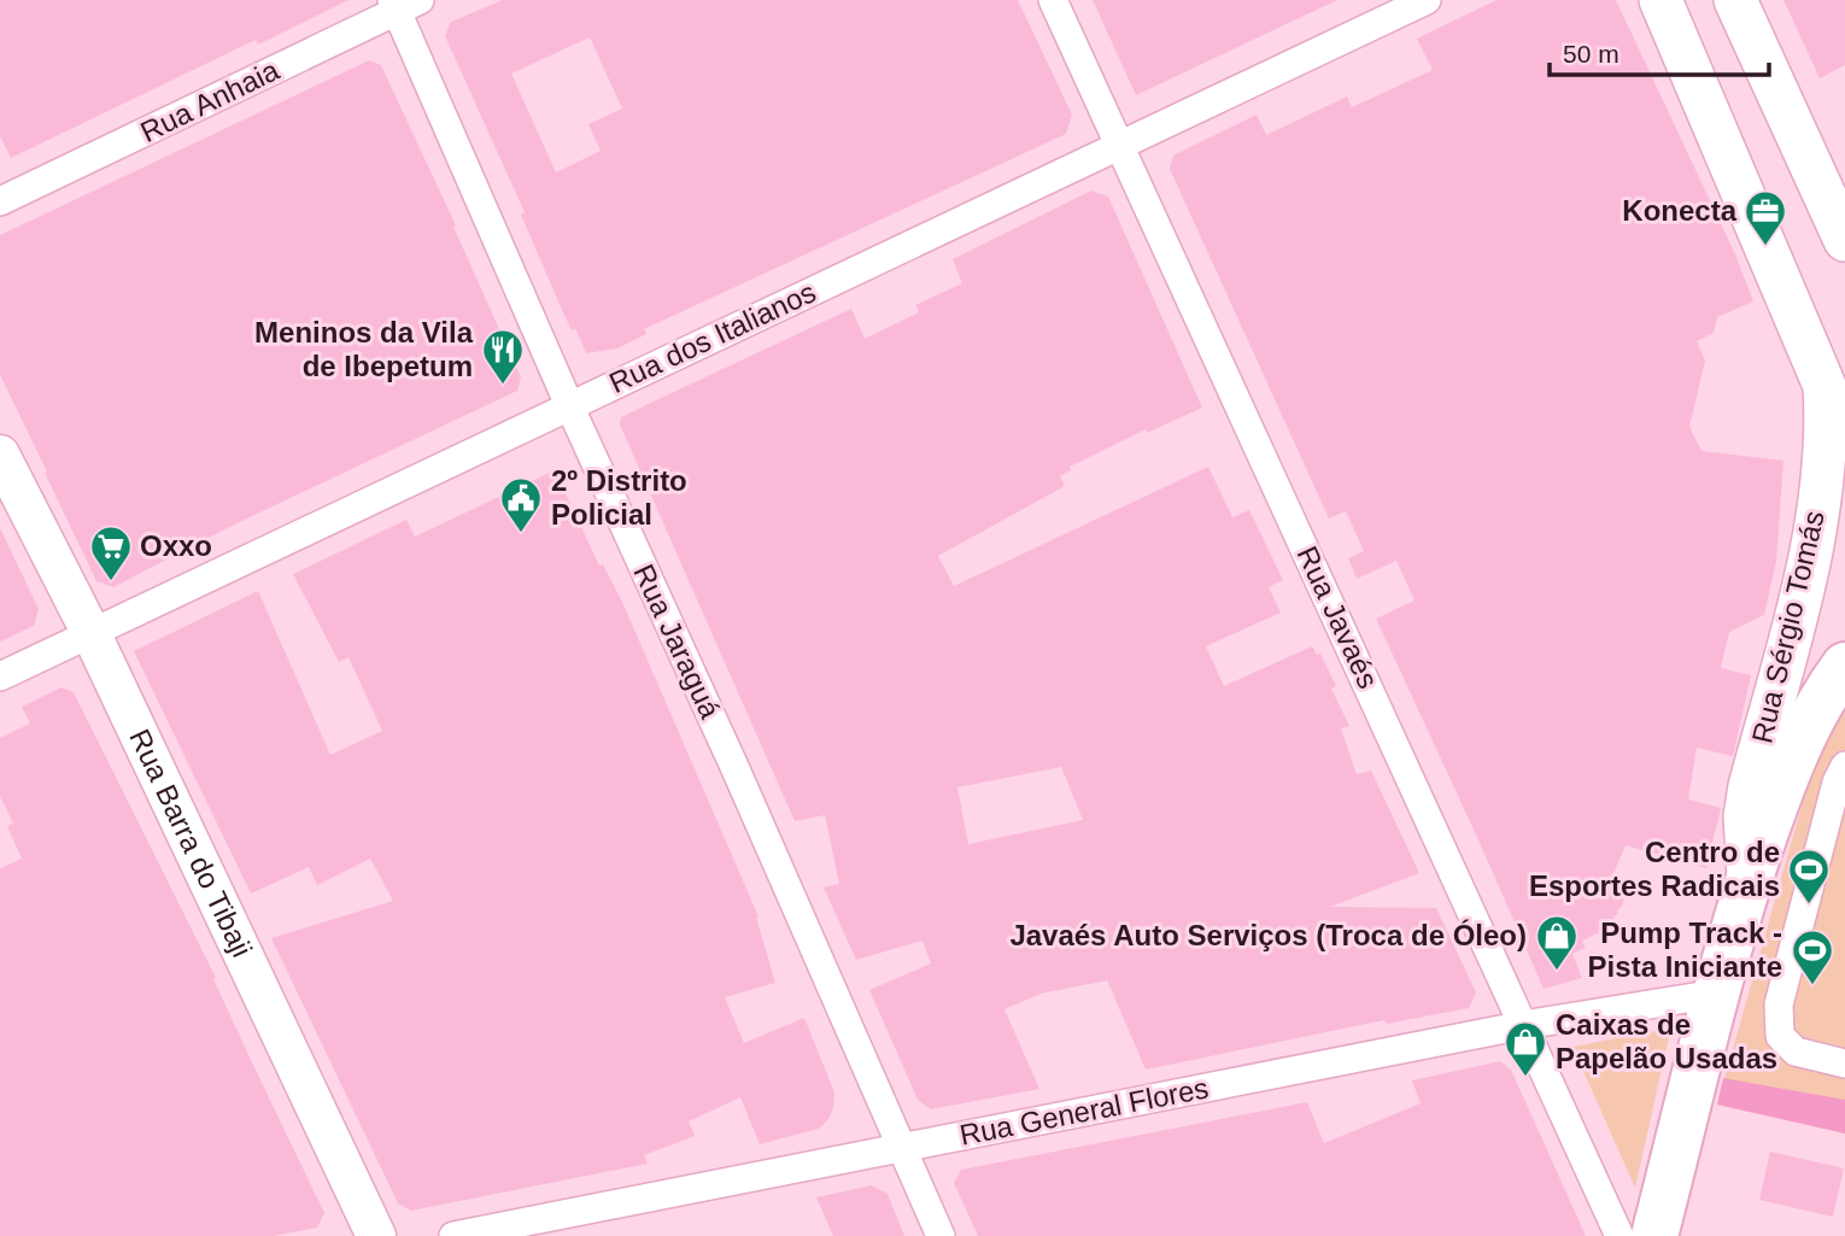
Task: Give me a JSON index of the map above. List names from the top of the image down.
{
  "streets": {
    "main road": ["Rua Sérgio Tomás"],
    "street": [
      "Rua Anhaia",
      "Rua dos Italianos",
      "Rua Javaés",
      "Rua Jaraguá",
      "Rua Barra do Tibaji",
      "Rua General Flores"
    ]
  },
  "crossings": [
    ["Rua Anhaia", "Rua Jaraguá"],
    ["Rua dos Italianos", "Rua Javaés"],
    ["Rua dos Italianos", "Rua Jaraguá"],
    ["Rua dos Italianos", "Rua Barra do Tibaji"],
    ["Rua Javaés", "Rua General Flores"],
    ["Rua Jaraguá", "Rua General Flores"]
  ],
  "places": {
    "office": ["Konecta"],
    "restaurant": ["Meninos da Vila de Ibepetum"],
    "public building": ["2º Distrito Policial"],
    "supermarket": ["Oxxo"],
    "sports": ["Centro de Esportes Radicais", "Pump Track - Pista Iniciante"],
    "shop": ["Javaés Auto Serviços (Troca de Óleo)", "Caixas de Papelão Usadas"]
  },
  "scale_bar": "50 m"
}
